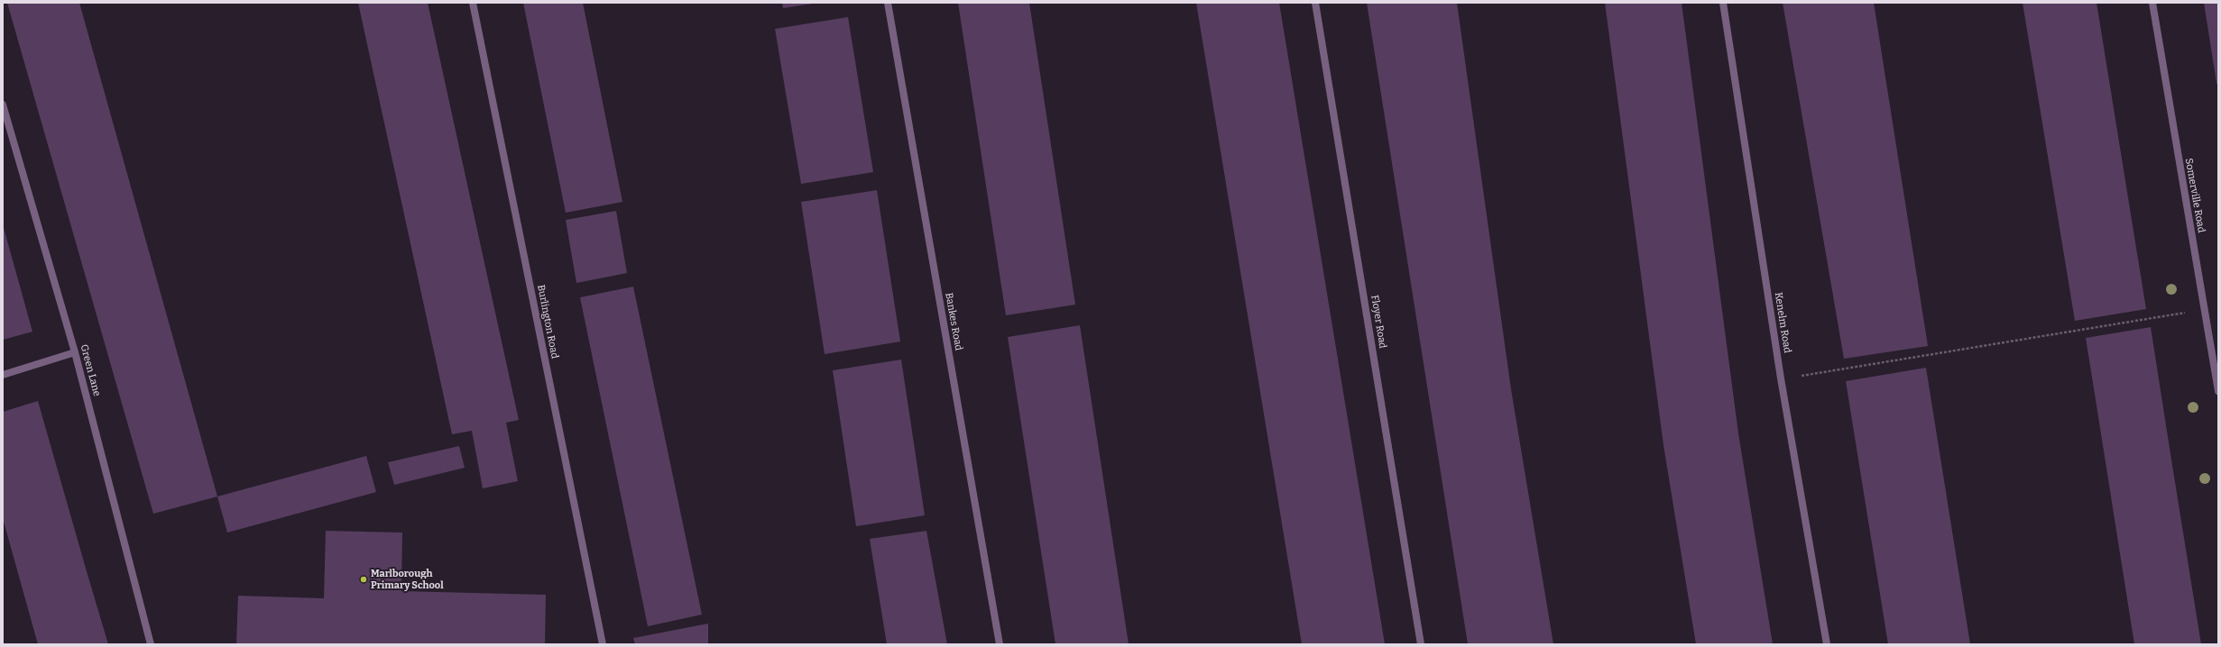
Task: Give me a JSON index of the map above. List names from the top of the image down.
{
  "streets": {
    "street": [
      "Somerville Road",
      "Burlington Road",
      "Bankes Road",
      "Floyer Road",
      "Kenelm Road",
      "Green Lane"
    ]
  },
  "places": ["Marlborough Primary School"]
}
